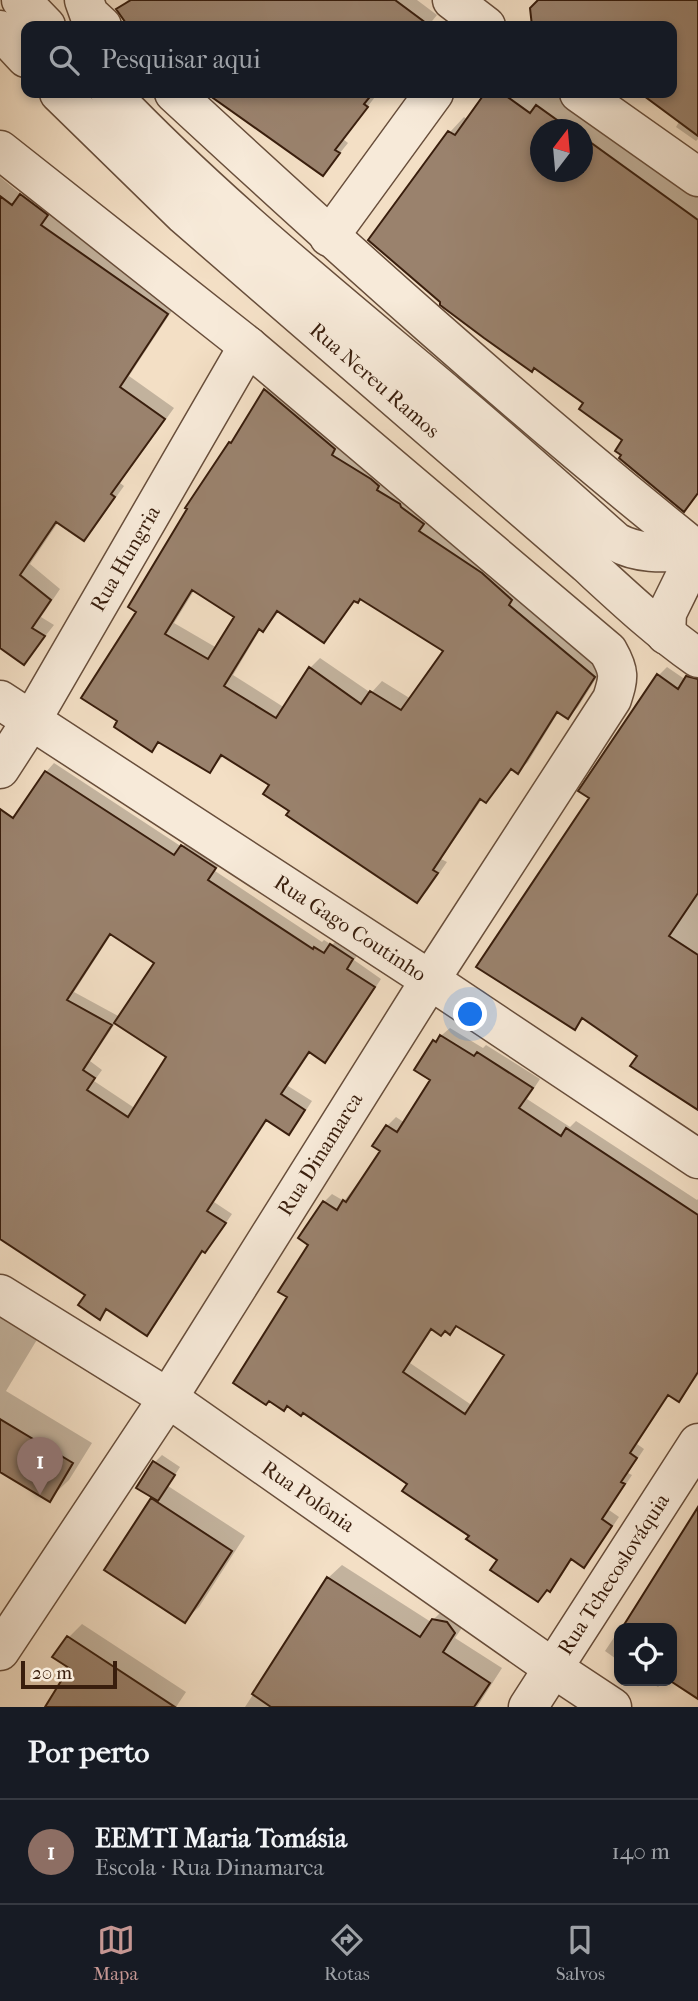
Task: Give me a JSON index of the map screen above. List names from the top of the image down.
{
  "streets": {
    "street": [
      "Rua Nereu Ramos",
      "Rua Hungria",
      "Rua Gago Coutinho",
      "Rua Dinamarca",
      "Rua Polônia",
      "Rua Tchecoslováquia"
    ]
  },
  "crossings": [
    ["Rua Hungria", "Rua Gago Coutinho"],
    ["Rua Hungria", "Rua Dinamarca"],
    ["Rua Gago Coutinho", "Rua Dinamarca"],
    ["Rua Dinamarca", "Rua Polônia"],
    ["Rua Polônia", "Rua Tchecoslováquia"]
  ],
  "scale_bar": "20 m",
  "north": "top",
  "page": {
    "search": "Pesquisar aqui",
    "pins": "1",
    "scale": "20 m",
    "heading": "Por perto",
    "list": [
      {
        "mark": "1",
        "name": "EEMTI Maria Tomásia",
        "note": "Escola · Rua Dinamarca",
        "value": "140 m"
      }
    ],
    "nav": ["Mapa", "Rotas", "Salvos"]
  }
}
